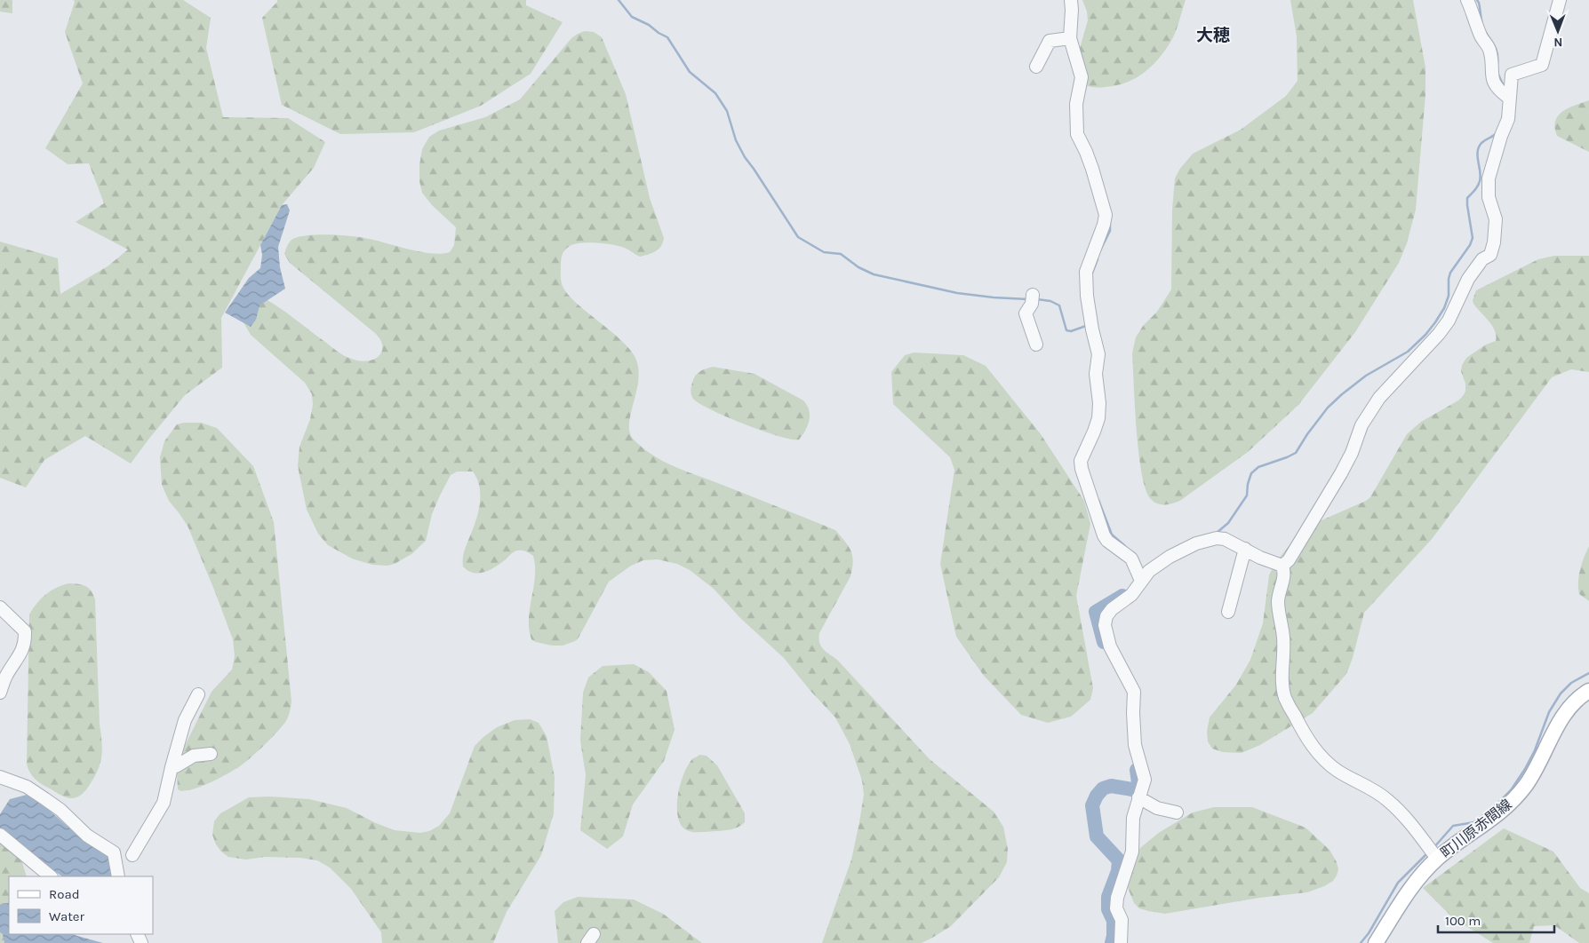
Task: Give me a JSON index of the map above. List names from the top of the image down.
{
  "streets": {
    "main road": ["町川原赤間線"]
  },
  "districts": ["大穂"],
  "legend": ["Road", "Water"],
  "scale_bar": "100 m",
  "north": "bottom"
}
